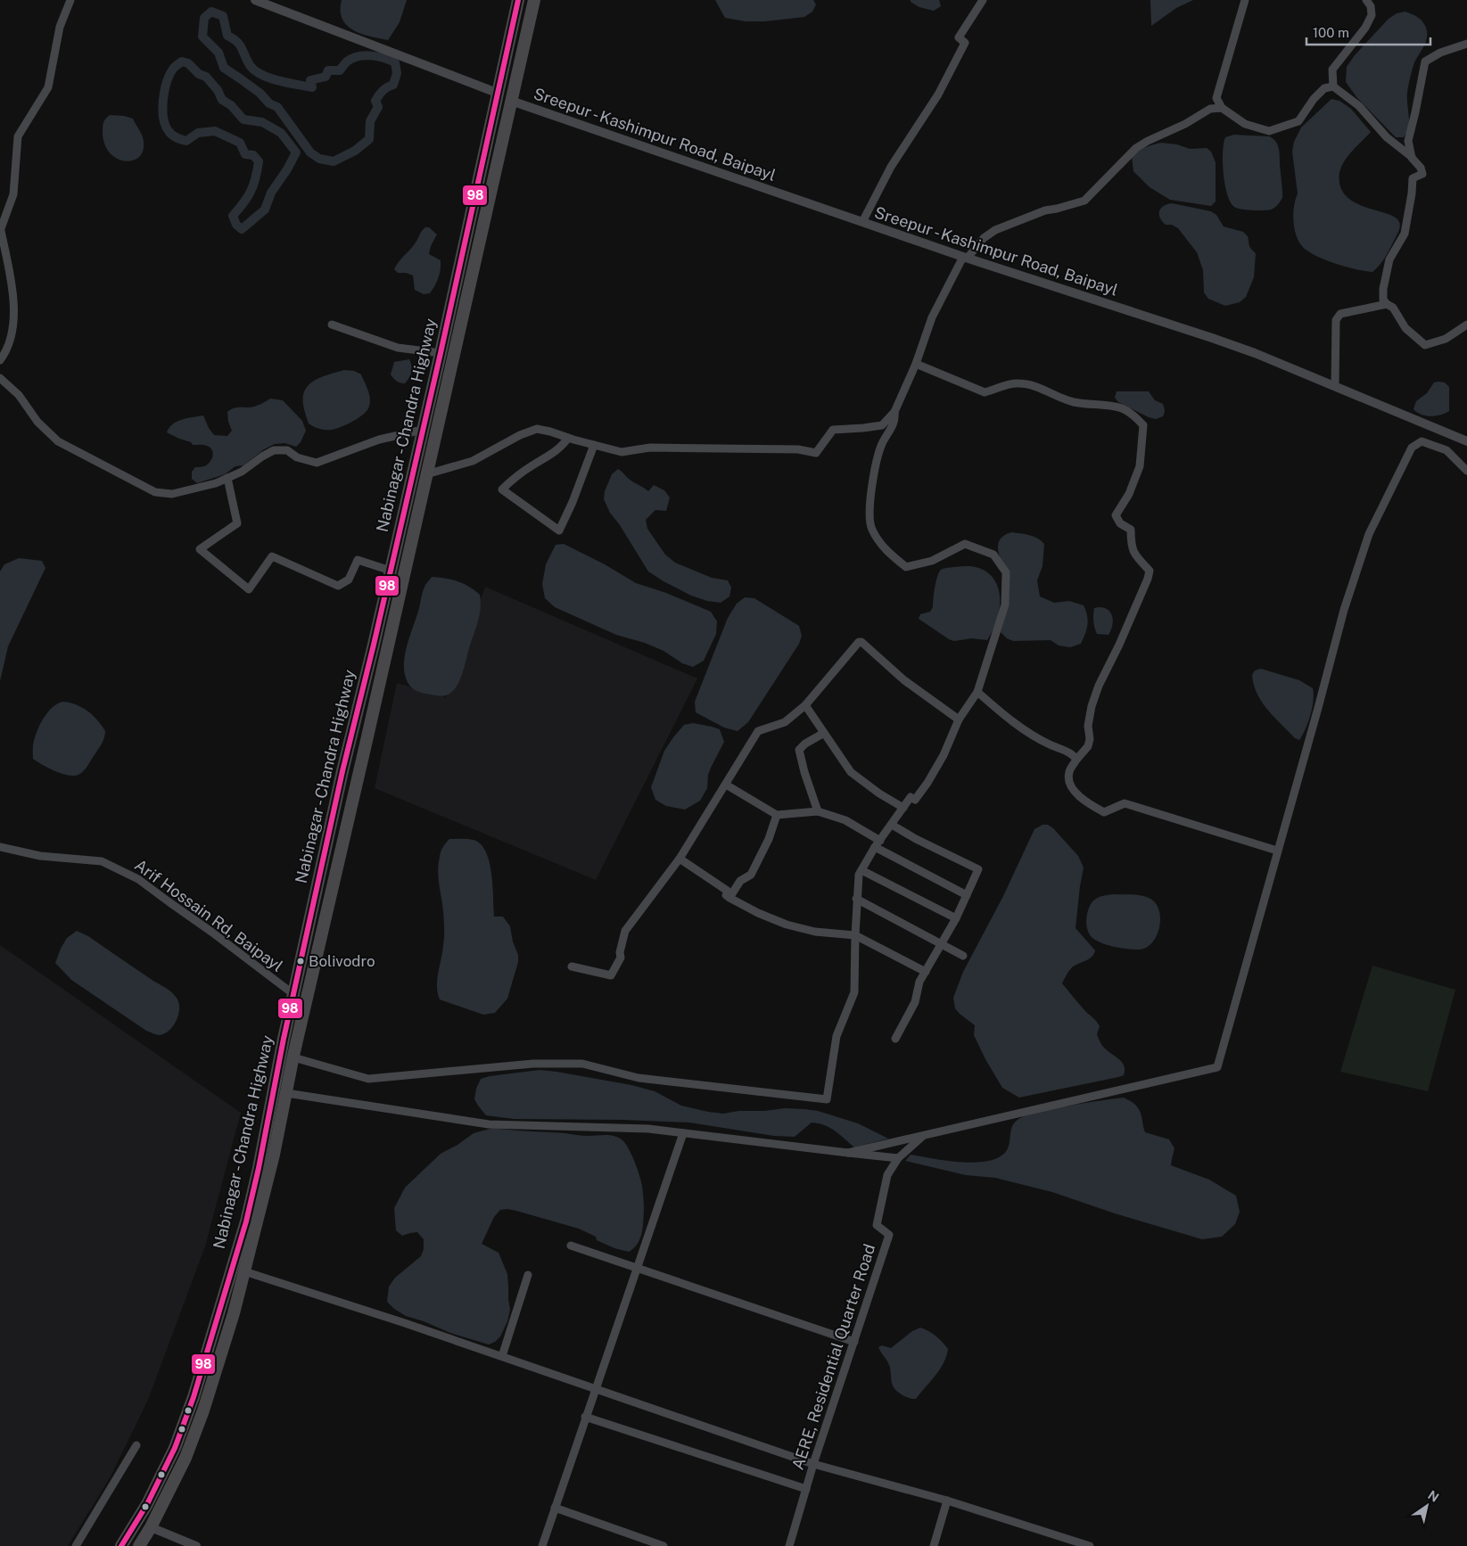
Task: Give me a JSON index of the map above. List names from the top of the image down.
{
  "streets": {
    "highway": ["Nabinagar - Chandra Highway"],
    "street": ["Sreepur - Kashimpur Road, Baipayl", "Arif Hossain Rd, Baipayl", "AERE, Residential Quarter Road"]
  },
  "crossings": [
    ["Sreepur - Kashimpur Road, Baipayl", "Nabinagar - Chandra Highway"],
    ["Nabinagar - Chandra Highway", "Arif Hossain Rd, Baipayl"]
  ],
  "places": ["Bolivodro"],
  "lines": ["transit line 98"],
  "scale_bar": "100 m",
  "north": "top right"
}
